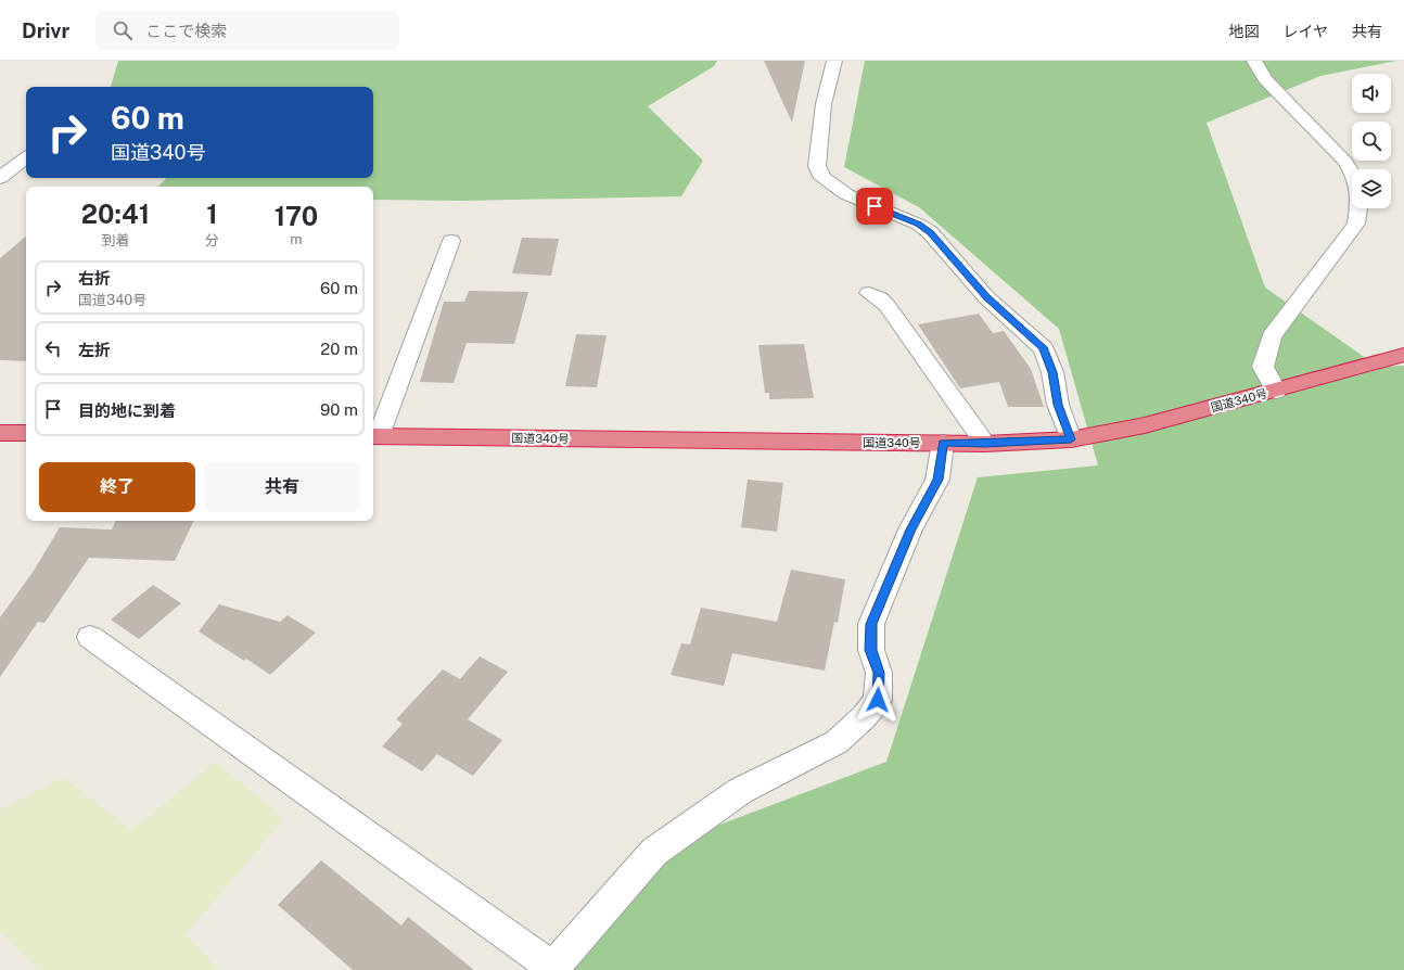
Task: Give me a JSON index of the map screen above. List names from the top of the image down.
{
  "streets": {
    "highway": ["国道340号"]
  },
  "page": {
    "header": "Drivr",
    "search": "ここで検索",
    "nav": ["地図", "レイヤ", "共有"],
    "turn": ["60 m", "国道340号"],
    "eta": [
      "20:41",
      "到着",
      "1",
      "分",
      "170",
      "m"
    ],
    "list": [
      {
        "name": "右折",
        "note": "国道340号",
        "value": "60 m"
      },
      {
        "name": "左折",
        "value": "20 m"
      },
      {
        "name": "目的地に到着",
        "value": "90 m"
      }
    ],
    "buttons": ["終了", "共有"]
  }
}
